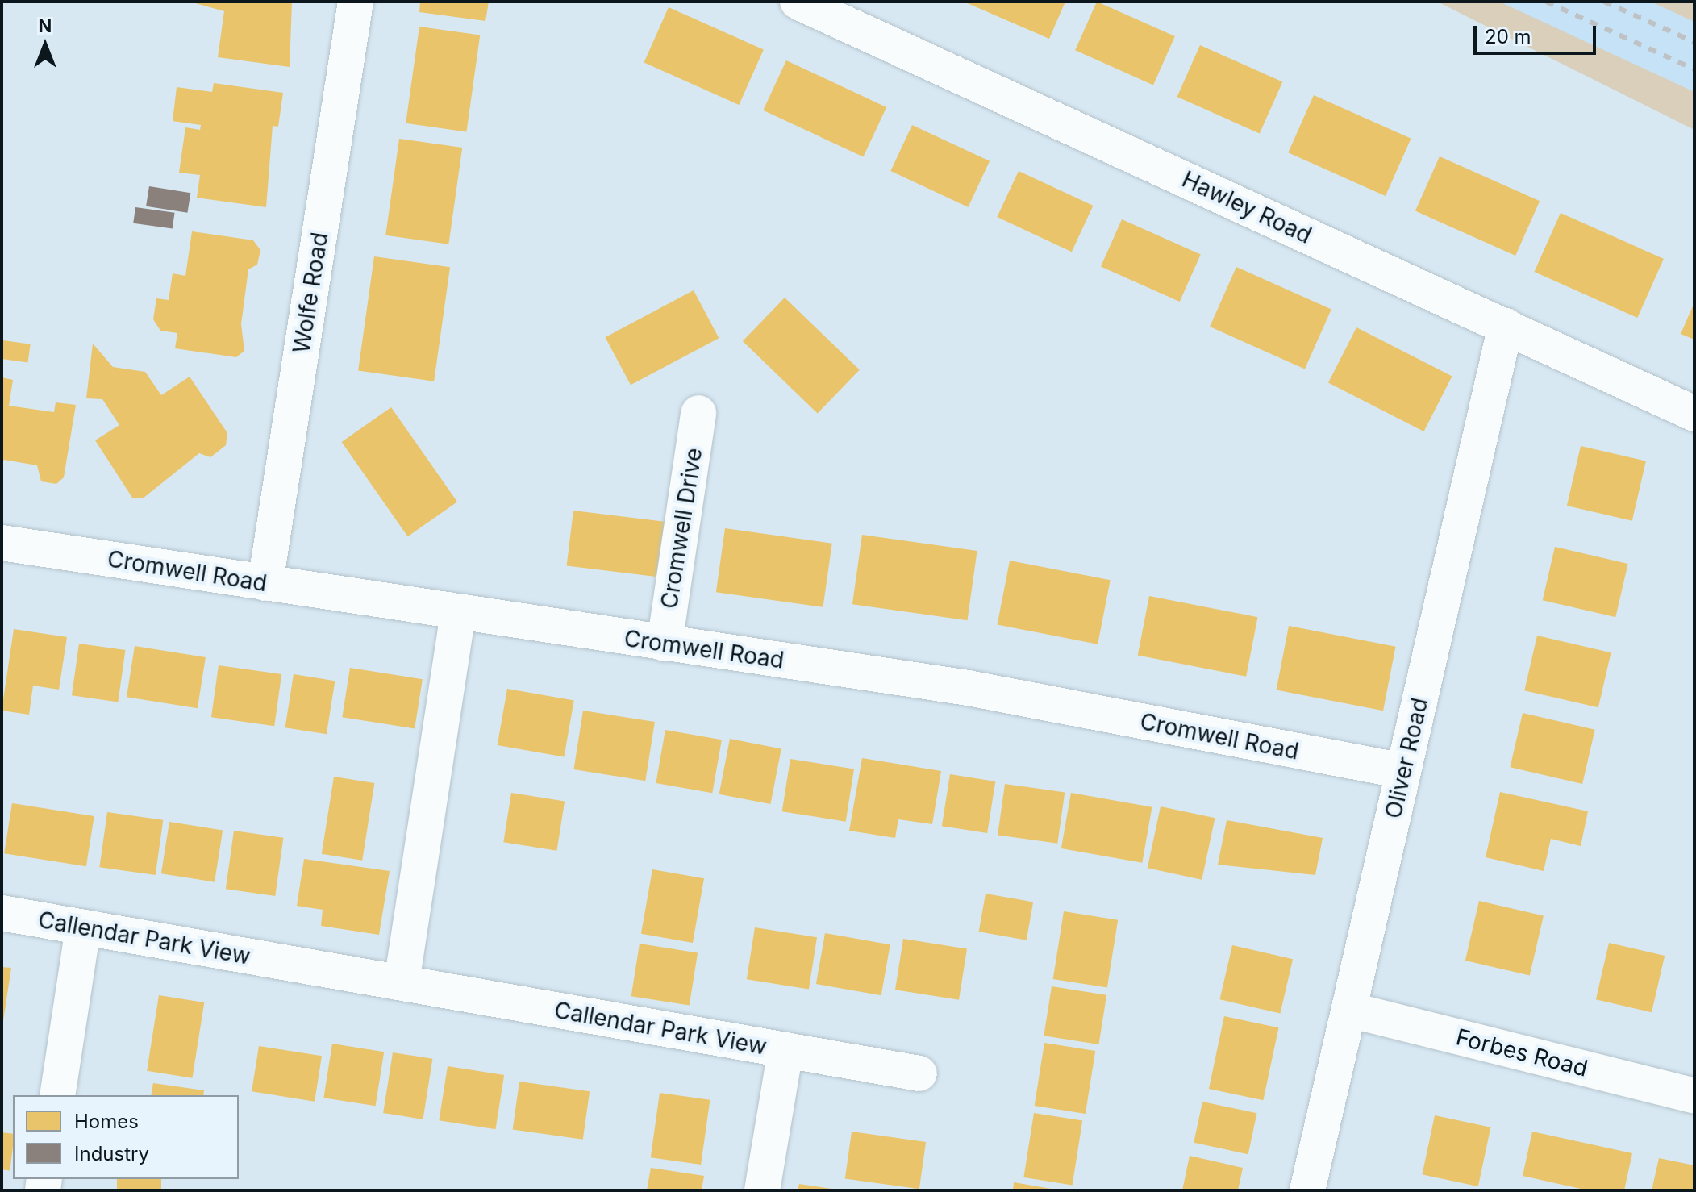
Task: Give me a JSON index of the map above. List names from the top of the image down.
{
  "streets": {
    "street": [
      "Hawley Road",
      "Wolfe Road",
      "Cromwell Drive",
      "Cromwell Road",
      "Oliver Road",
      "Callendar Park View",
      "Forbes Road"
    ]
  },
  "crossings": [
    ["Hawley Road", "Oliver Road"],
    ["Wolfe Road", "Cromwell Road"],
    ["Cromwell Drive", "Cromwell Road"],
    ["Cromwell Road", "Oliver Road"],
    ["Oliver Road", "Forbes Road"]
  ],
  "legend": ["Homes", "Industry"],
  "scale_bar": "20 m",
  "north": "top"
}
